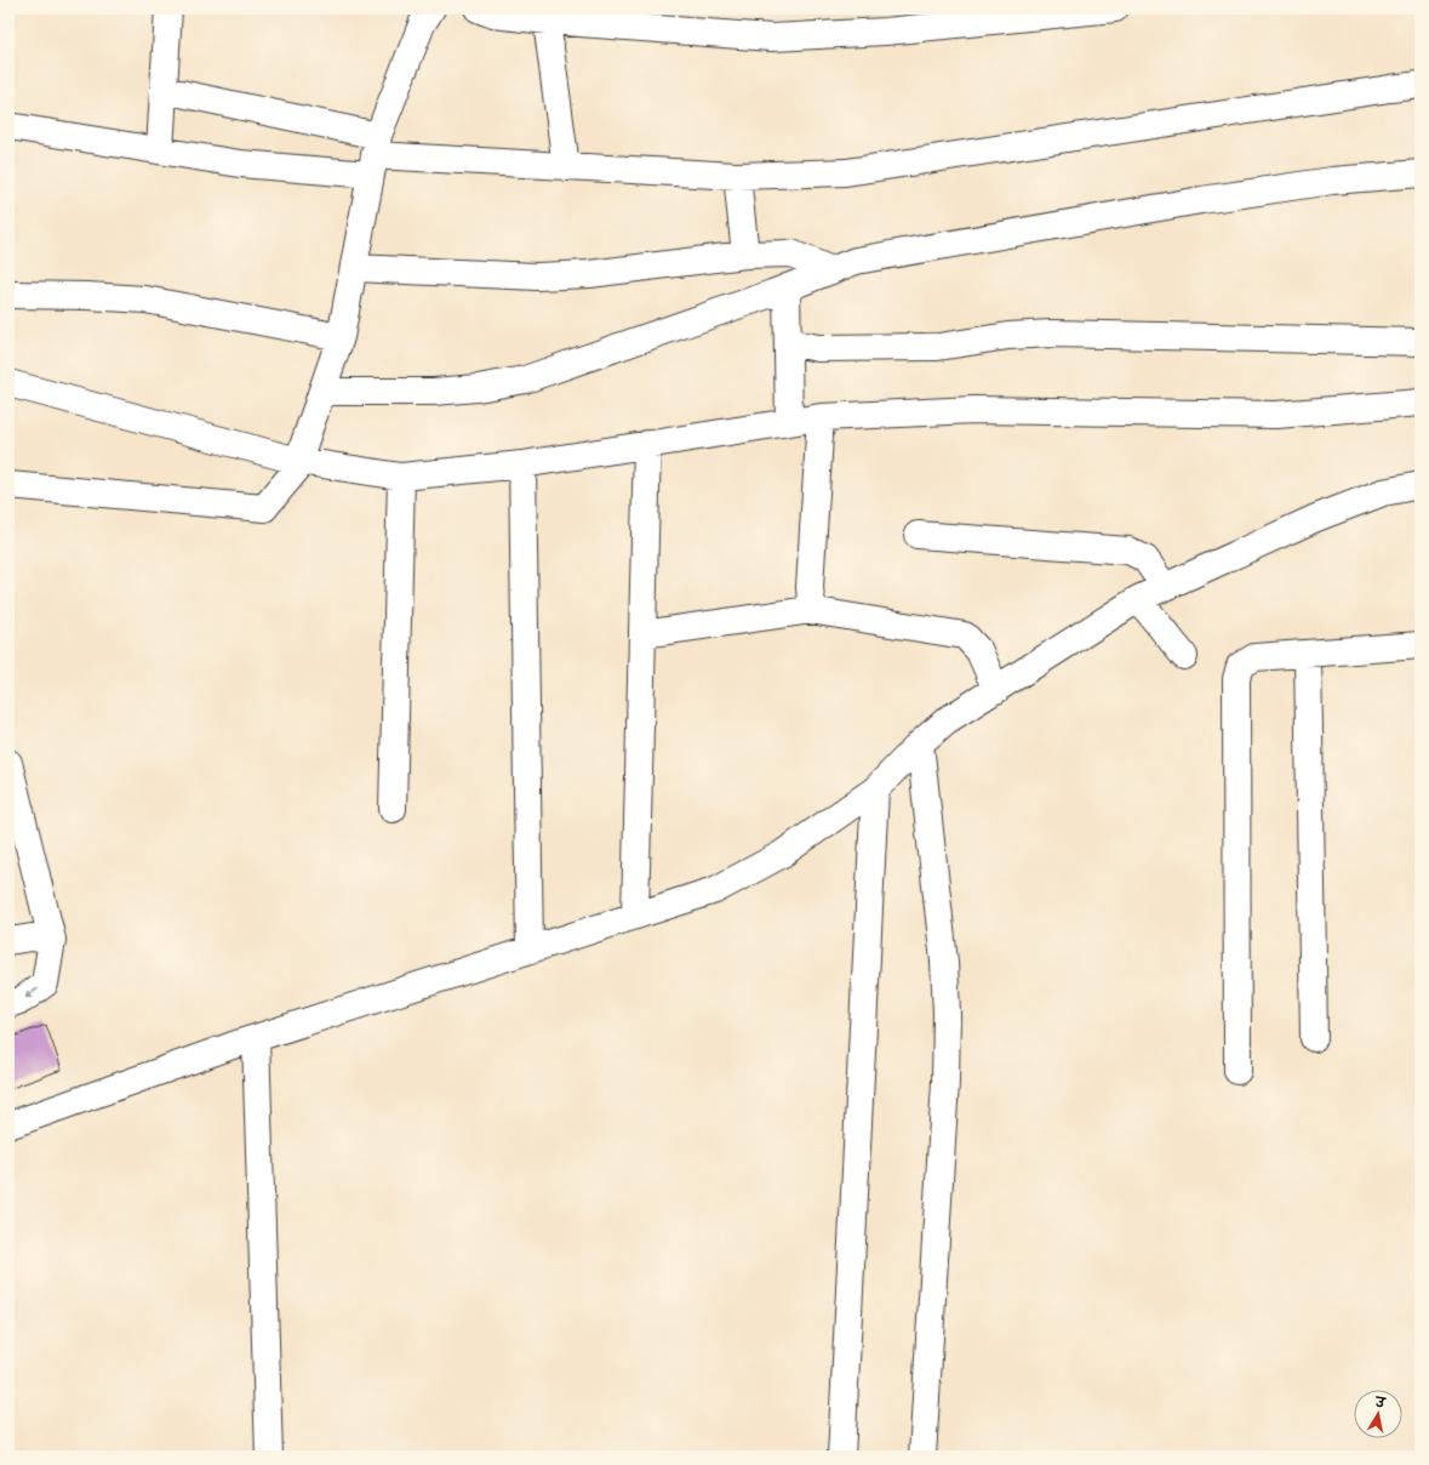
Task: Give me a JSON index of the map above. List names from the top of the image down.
{
  "north": "top"
}
